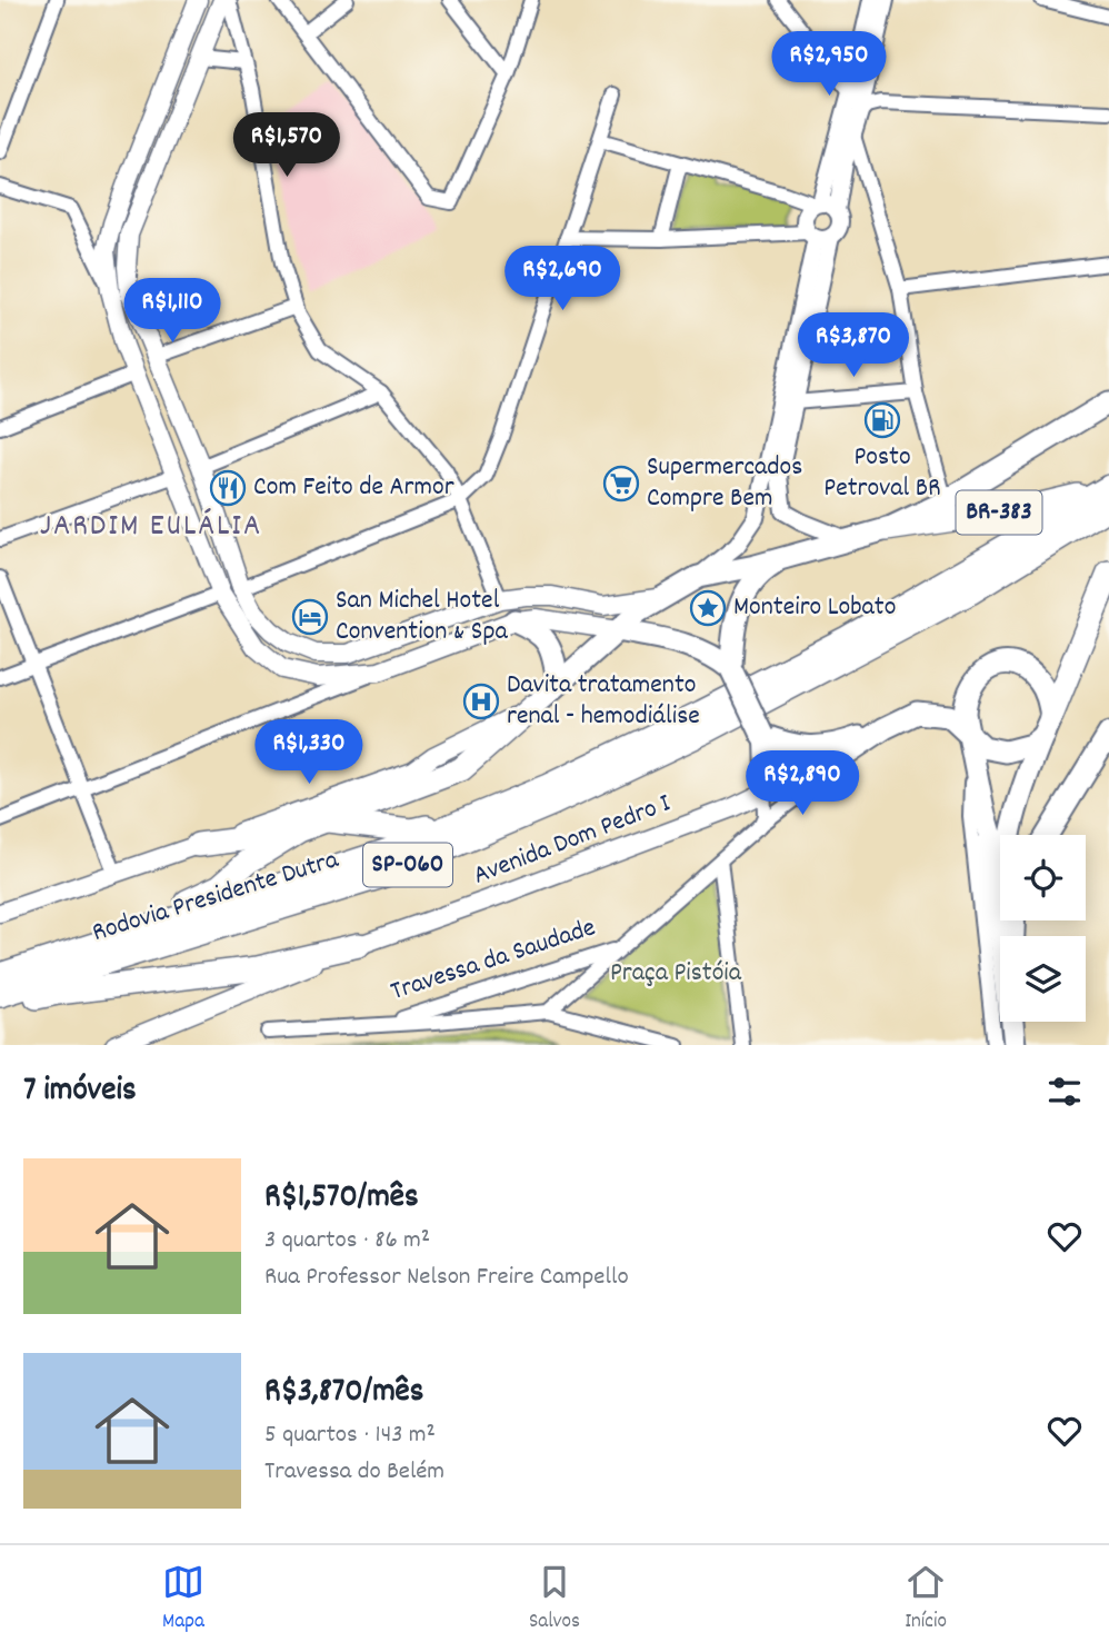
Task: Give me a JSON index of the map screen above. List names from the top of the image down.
{
  "streets": {
    "highway": ["BR-383", "SP-060", "Rodovia Presidente Dutra"],
    "main road": ["Avenida Dom Pedro I"],
    "street": ["Travessa da Saudade"]
  },
  "crossings": [
    ["BR-383", "Rodovia Presidente Dutra"],
    ["Avenida Dom Pedro I", "Travessa da Saudade"]
  ],
  "districts": ["JARDIM EULÁLIA"],
  "parks": ["Praça Pistóia"],
  "places": {
    "fuel station": ["Posto Petroval BR"],
    "supermarket": ["Supermercados Compre Bem"],
    "restaurant": ["Com Feito de Armor"],
    "place": ["Monteiro Lobato"],
    "hotel": ["San Michel Hotel Convention & Spa"],
    "hospital": ["Davita tratamento renal - hemodiálise"]
  },
  "page": {
    "price": [
      "R$2,950",
      "R$1,570",
      "R$2,690",
      "R$1,110",
      "R$3,870",
      "R$1,330",
      "R$2,890"
    ],
    "heading": "7 imóveis",
    "list": [
      {
        "name": "R$1,570/mês",
        "note": "3 quartos · 86 m² · Rua Professor Nelson Freire Campello"
      },
      {
        "name": "R$3,870/mês",
        "note": "5 quartos · 143 m² · Travessa do Belém"
      }
    ],
    "tabs": ["Mapa", "Salvos", "Início"]
  }
}
